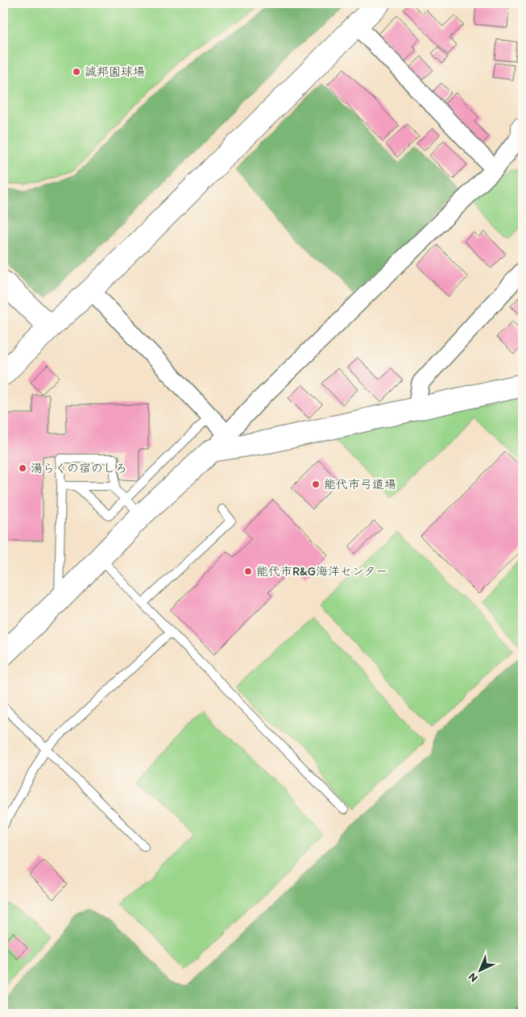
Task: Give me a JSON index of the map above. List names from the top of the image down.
{
  "places": [
    "誠邦園球場",
    "湯らくの宿のしろ",
    "能代市弓道場",
    "能代市R&G海洋センター"
  ],
  "north": "bottom left"
}
